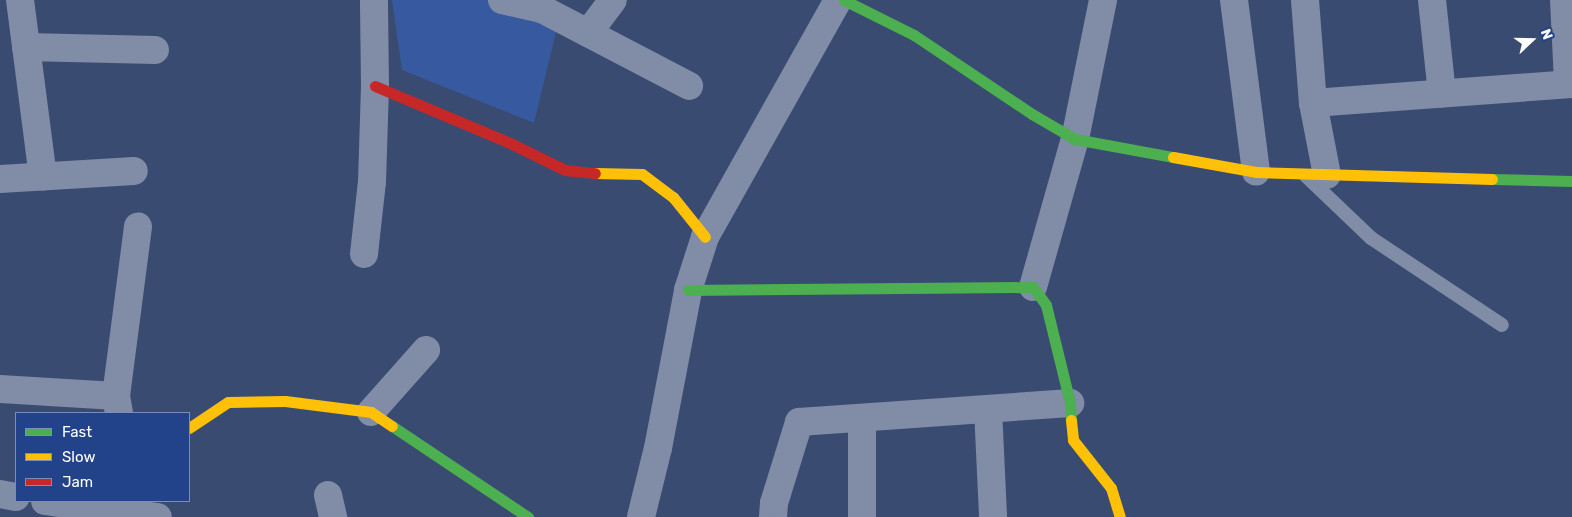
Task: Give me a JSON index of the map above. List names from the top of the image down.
{
  "legend": ["Fast", "Slow", "Jam"],
  "north": "right"
}
